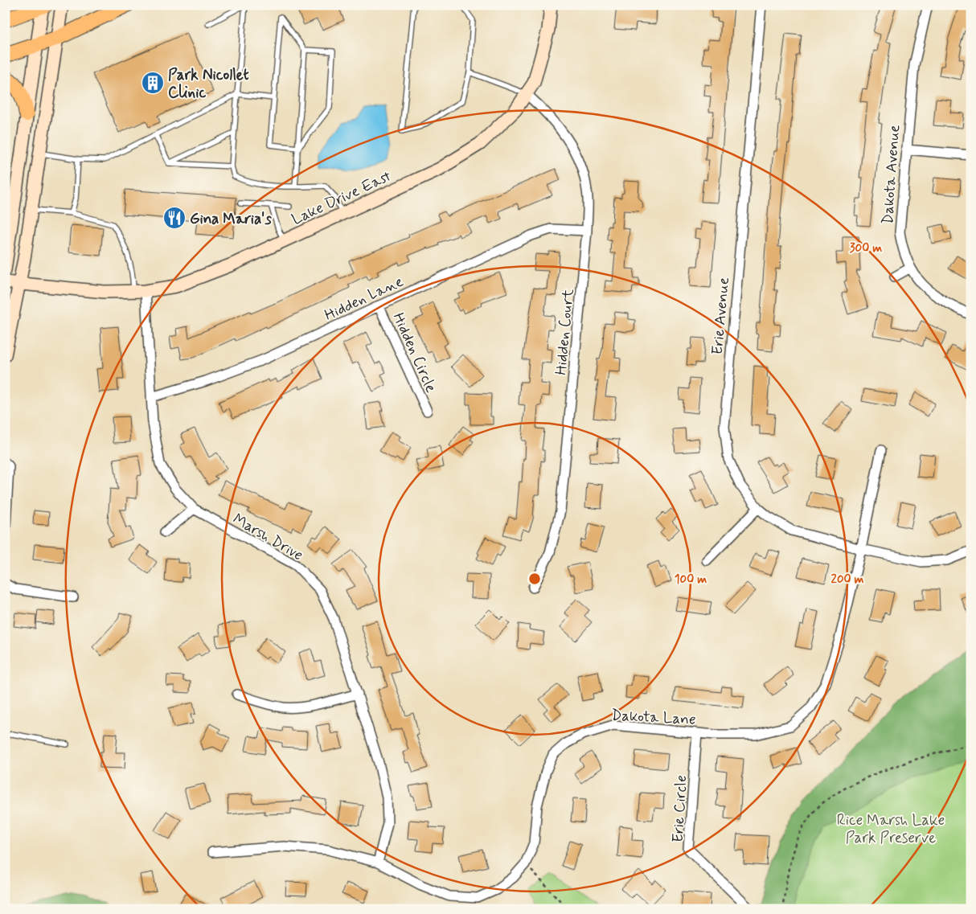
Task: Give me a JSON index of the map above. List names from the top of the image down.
{
  "streets": {
    "street": [
      "Dakota Avenue",
      "Lake Drive East",
      "Hidden Lane",
      "Erie Avenue",
      "Hidden Court",
      "Hidden Circle",
      "Marsh Drive",
      "Dakota Lane",
      "Erie Circle"
    ]
  },
  "crossings": [
    ["Lake Drive East", "Hidden Court"],
    ["Lake Drive East", "Marsh Drive"],
    ["Hidden Lane", "Hidden Court"],
    ["Hidden Lane", "Hidden Circle"],
    ["Hidden Lane", "Marsh Drive"],
    ["Erie Avenue", "Dakota Lane"],
    ["Marsh Drive", "Dakota Lane"],
    ["Dakota Lane", "Erie Circle"]
  ],
  "parks": ["Rice Marsh Lake Park Preserve"],
  "places": {
    "building": ["Park Nicollet Clinic"],
    "restaurant": ["Gina Maria's"]
  },
  "rings": ["300 m", "100 m", "200 m"]
}
